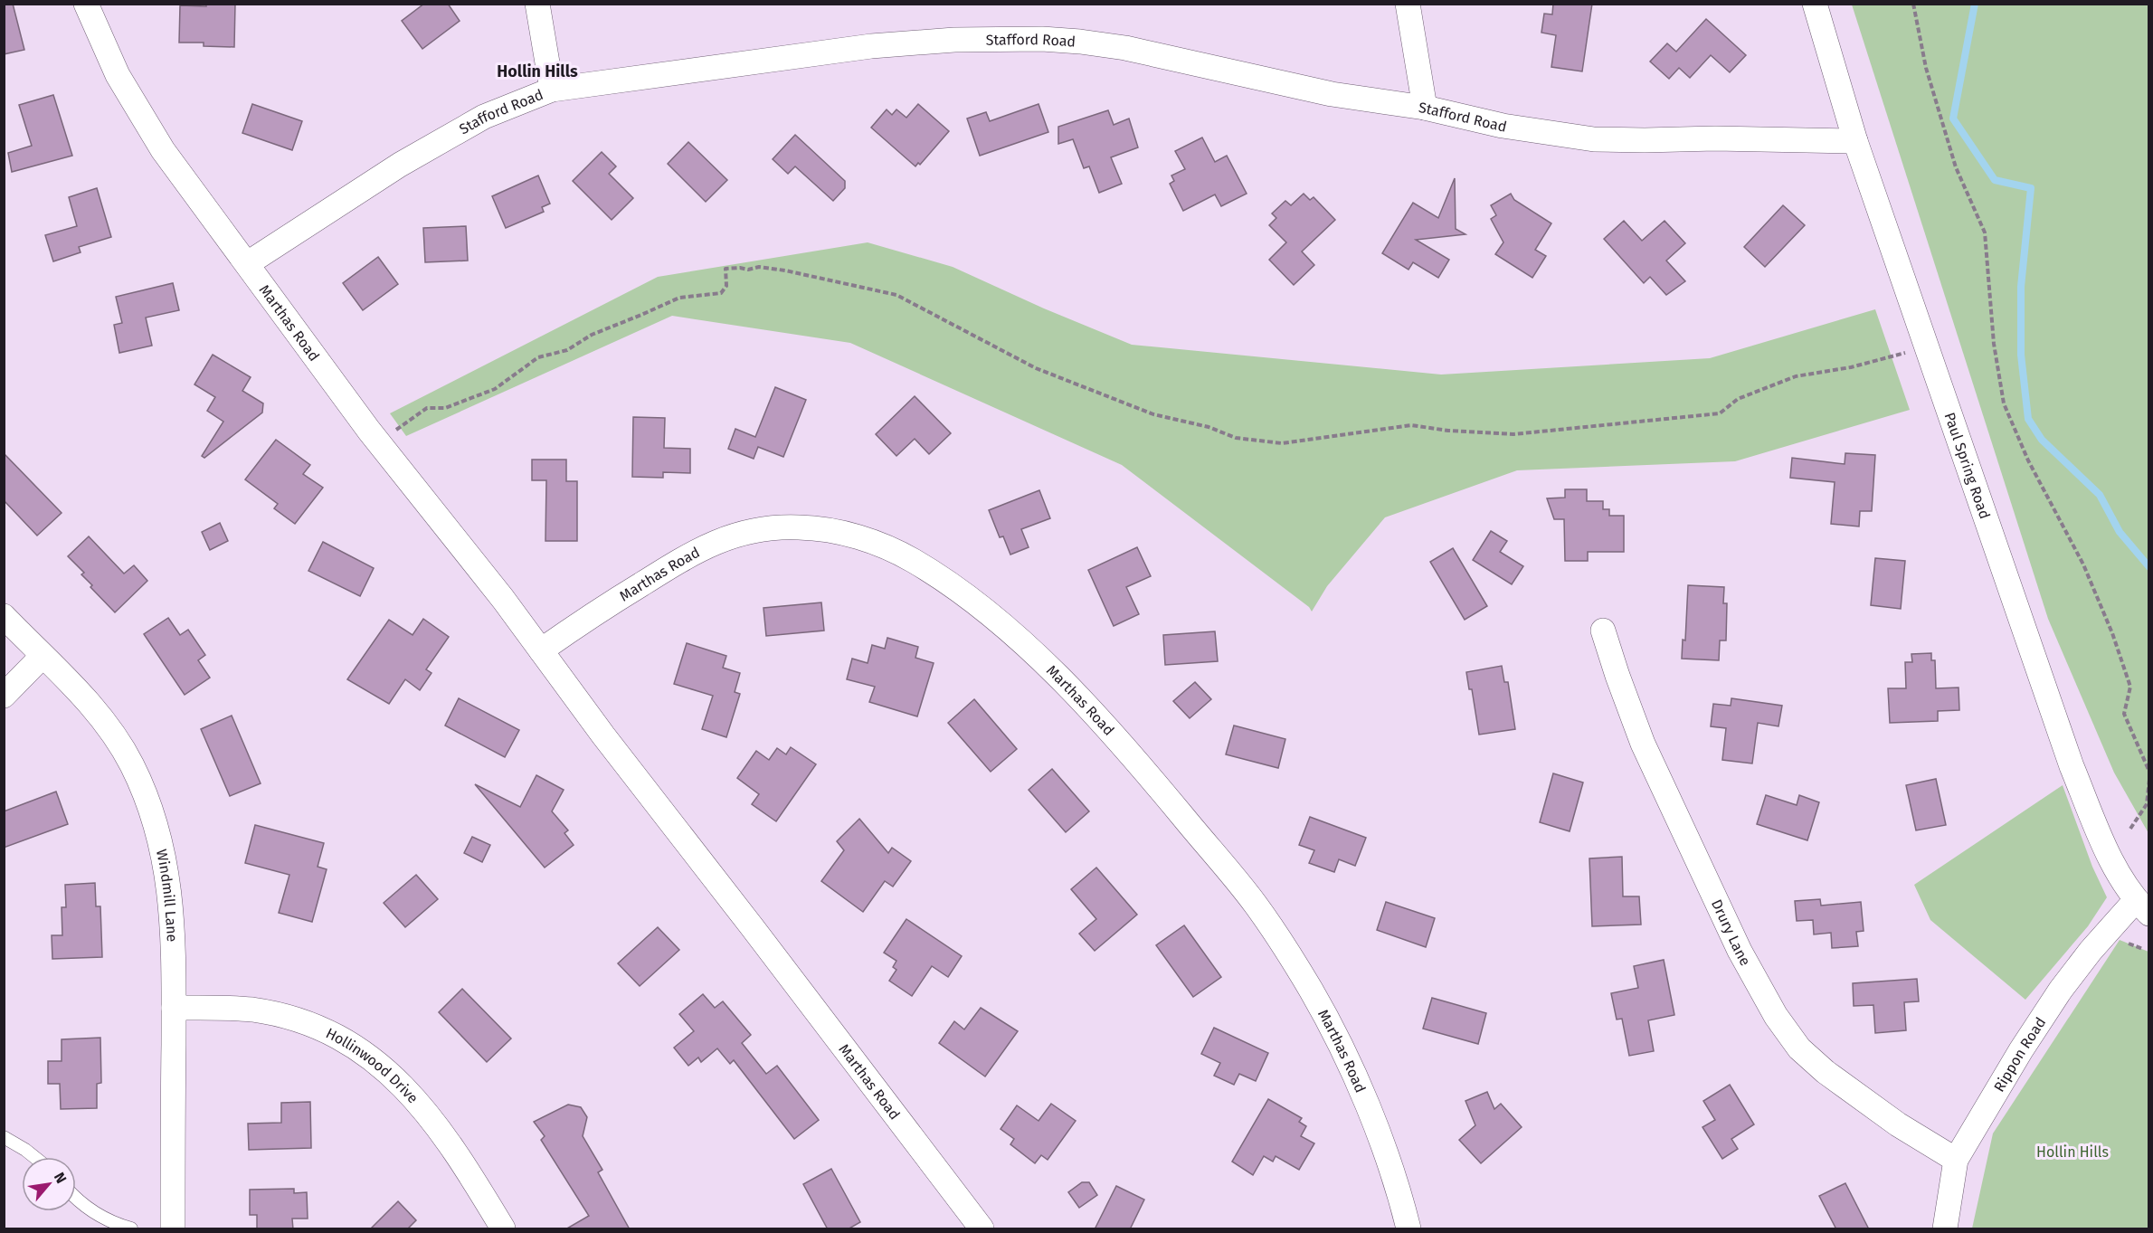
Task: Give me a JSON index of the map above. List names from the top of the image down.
{
  "streets": {
    "street": [
      "Stafford Road",
      "Marthas Road",
      "Paul Spring Road",
      "Windmill Lane",
      "Drury Lane",
      "Rippon Road",
      "Hollinwood Drive"
    ]
  },
  "crossings": [
    ["Stafford Road", "Marthas Road"],
    ["Stafford Road", "Paul Spring Road"],
    ["Paul Spring Road", "Rippon Road"],
    ["Windmill Lane", "Hollinwood Drive"],
    ["Drury Lane", "Rippon Road"]
  ],
  "districts": ["Hollin Hills"],
  "parks": ["Hollin Hills"],
  "north": "top right"
}
